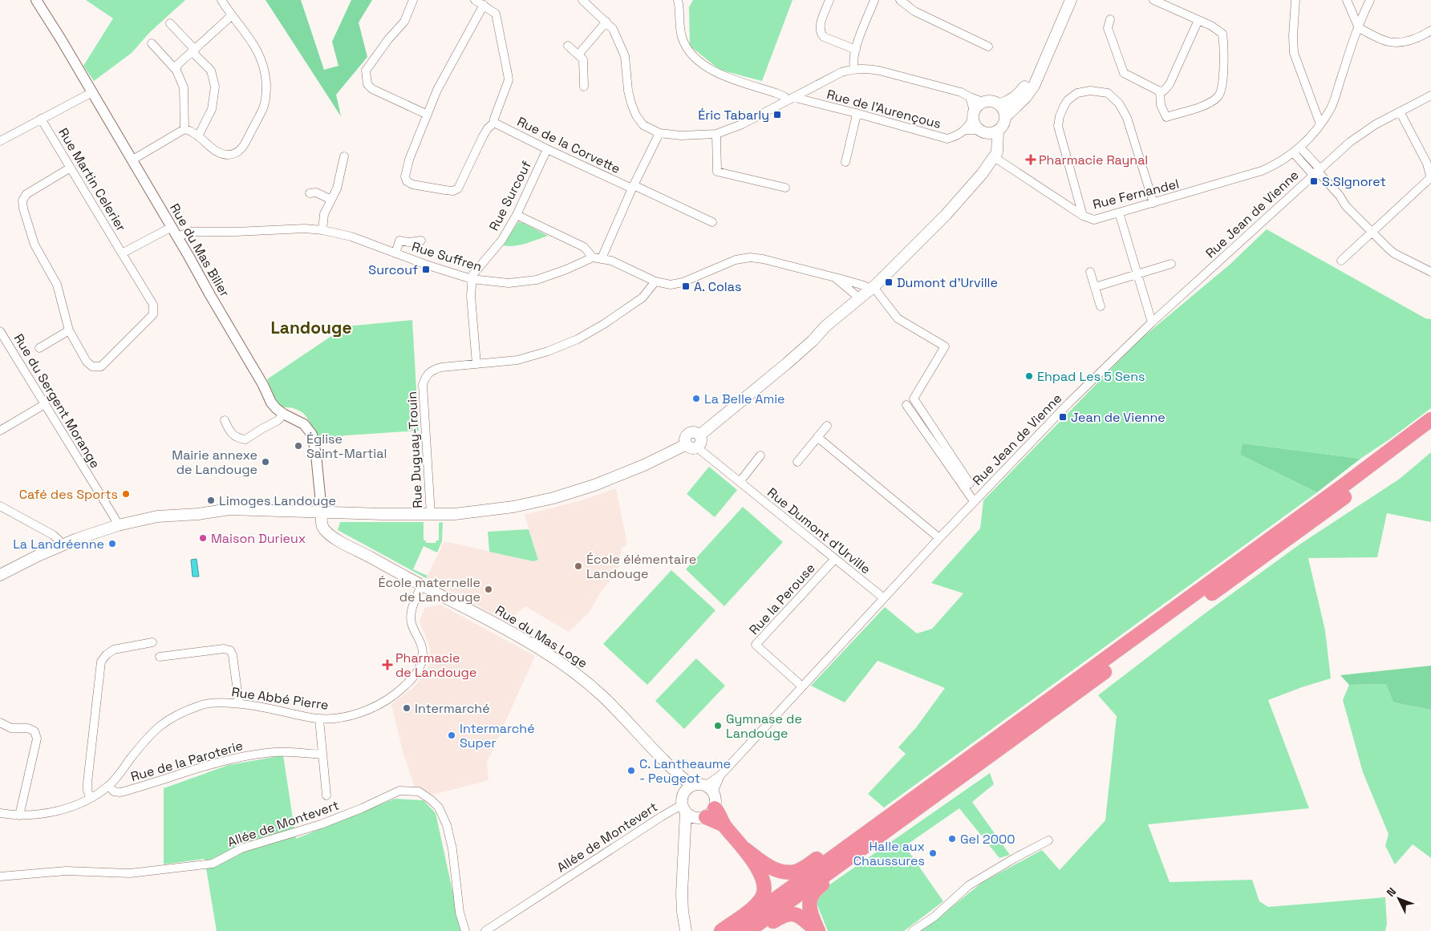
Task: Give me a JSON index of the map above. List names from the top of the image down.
{
  "streets": {
    "main road": ["Rue du Mas Loge"],
    "street": [
      "Rue de l'Aurençous",
      "Rue de la Corvette",
      "Rue Martin Celerier",
      "Rue Fernandel",
      "Rue Surcouf",
      "Rue Jean de Vienne",
      "Rue du Mas Bilier",
      "Rue Suffren",
      "Rue du Sergent Morange",
      "Rue Duguay-Trouin",
      "Rue Dumont d'Urville",
      "Rue la Perouse",
      "Rue Abbé Pierre",
      "Rue de la Paroterie",
      "Allée de Montevert"
    ]
  },
  "crossings": [
    ["Rue de la Corvette", "Rue Surcouf"],
    ["Rue Surcouf", "Rue Suffren"],
    ["Rue Jean de Vienne", "Rue Dumont d'Urville"],
    ["Rue Jean de Vienne", "Rue la Perouse"],
    ["Rue Jean de Vienne", "Rue du Mas Loge"],
    ["Rue Jean de Vienne", "Allée de Montevert"],
    ["Rue du Mas Bilier", "Rue Suffren"],
    ["Rue du Mas Bilier", "Rue du Mas Loge"],
    ["Rue Dumont d'Urville", "Rue la Perouse"],
    ["Rue du Mas Loge", "Rue Abbé Pierre"],
    ["Rue du Mas Loge", "Allée de Montevert"],
    ["Rue Abbé Pierre", "Rue de la Paroterie"]
  ],
  "districts": ["Landouge"],
  "places": {
    "transit": [
      "Éric Tabarly",
      "S.SIgnoret",
      "Surcouf",
      "Dumont d'Urville",
      "A. Colas",
      "Jean de Vienne"
    ],
    "health": ["Pharmacie Raynal", "Pharmacie de Landouge"],
    "other": [
      "Ehpad Les 5 Sens",
      "La Belle Amie",
      "Église Saint-Martial",
      "Mairie annexe de Landouge",
      "Café des Sports",
      "Limoges Landouge",
      "Maison Durieux",
      "La Landréenne",
      "École élémentaire Landouge",
      "École maternelle de Landouge",
      "Intermarché",
      "Gymnase de Landouge",
      "Intermarché Super",
      "C. Lantheaume - Peugeot",
      "Gel 2000",
      "Halle aux Chaussures"
    ]
  },
  "north": "top left"
}
